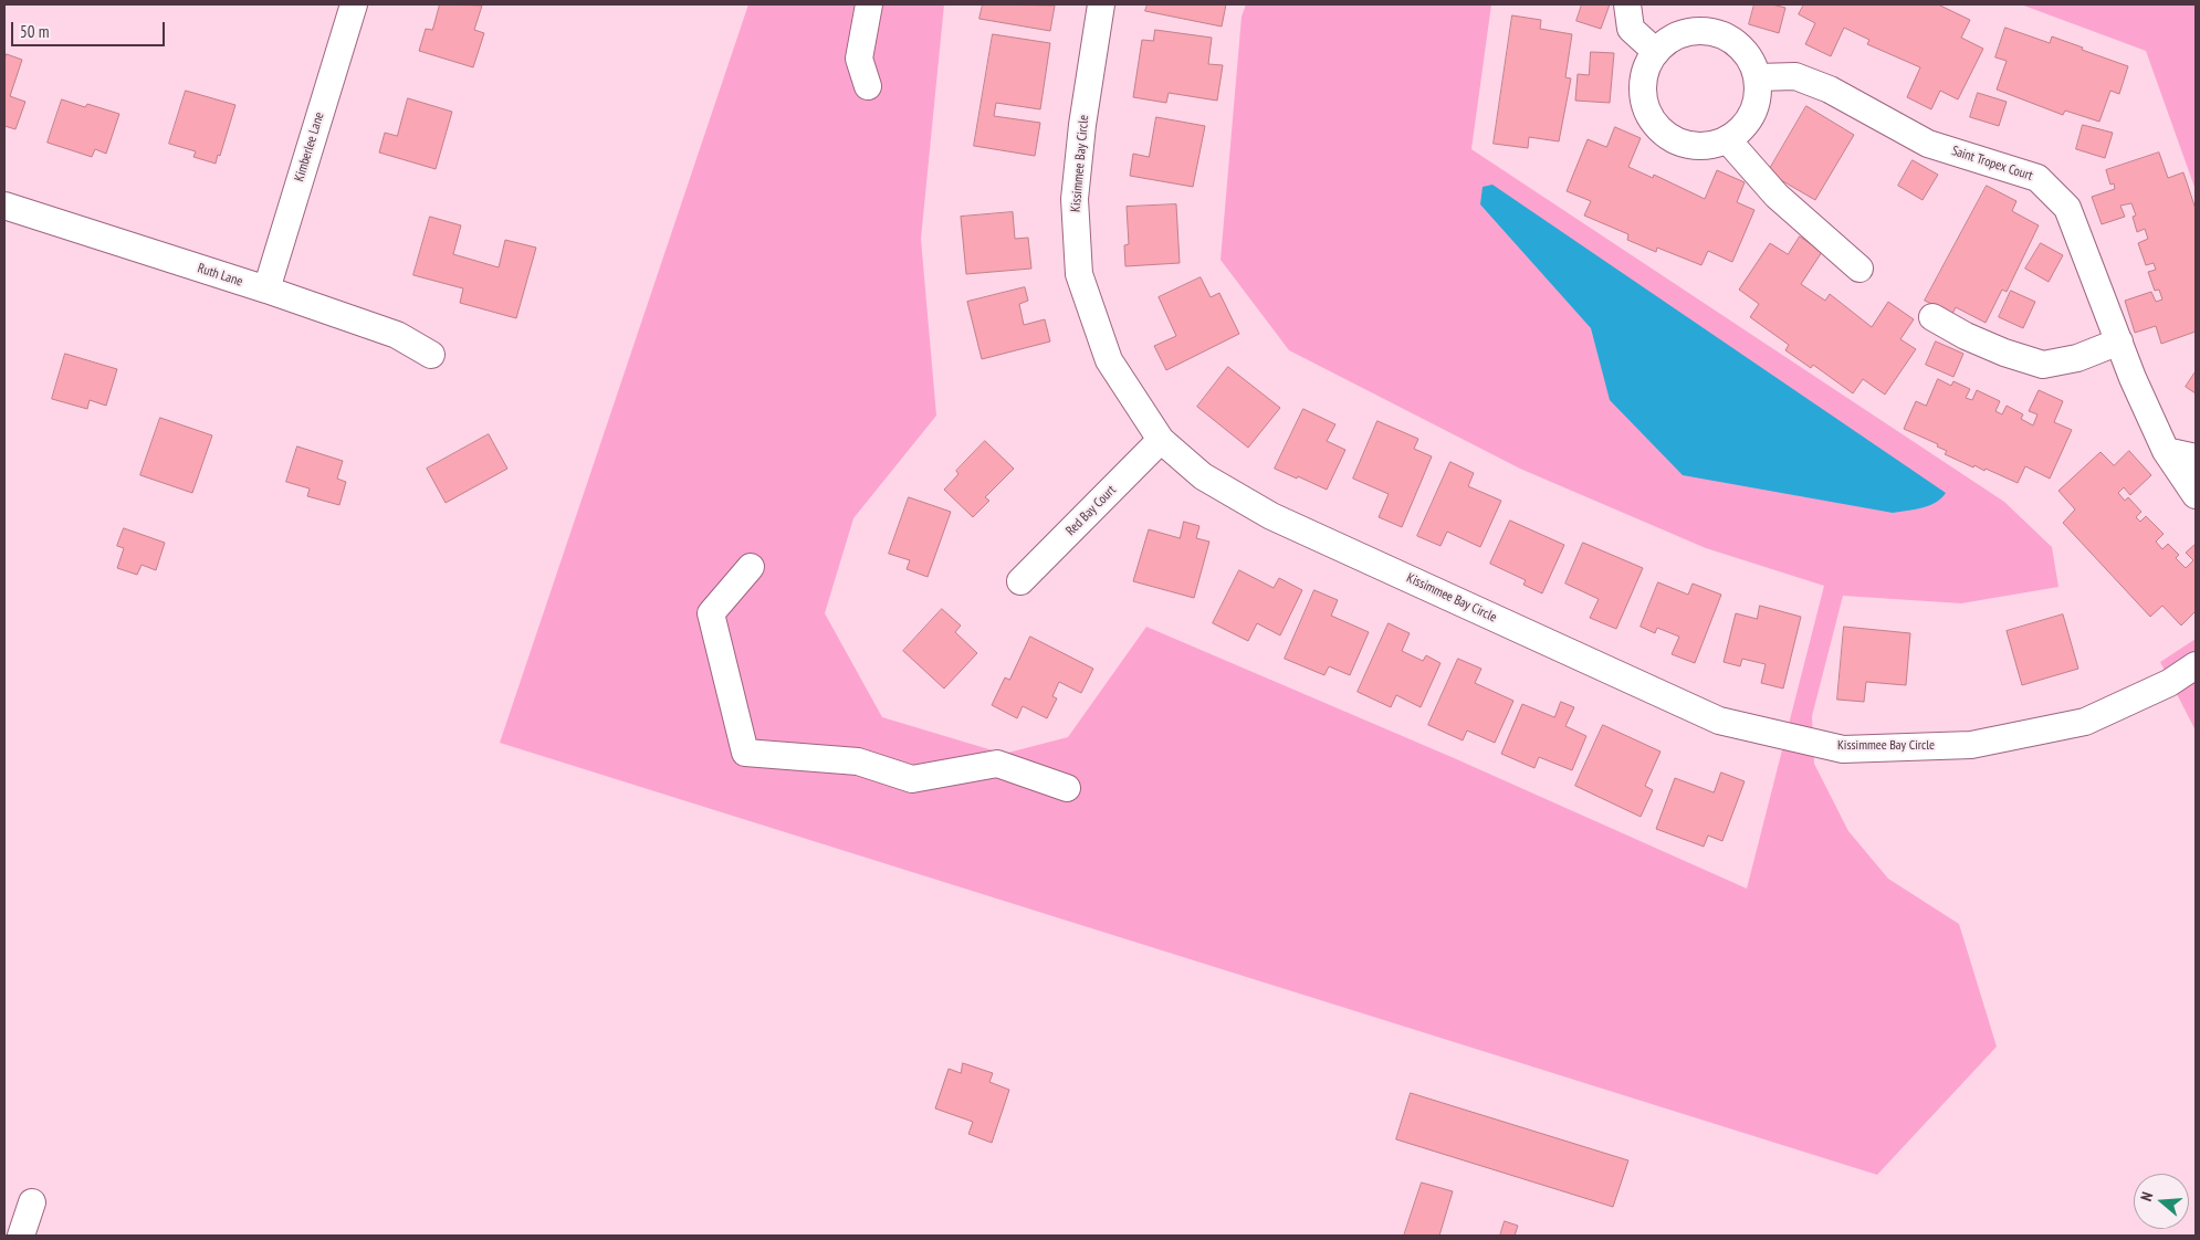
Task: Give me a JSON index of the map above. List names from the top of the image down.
{
  "streets": {
    "street": [
      "Kimberlee Lane",
      "Kissimmee Bay Circle",
      "Saint Tropex Court",
      "Ruth Lane",
      "Red Bay Court"
    ]
  },
  "crossings": [
    ["Kimberlee Lane", "Ruth Lane"],
    ["Kissimmee Bay Circle", "Red Bay Court"]
  ],
  "scale_bar": "50 m",
  "north": "left"
}
